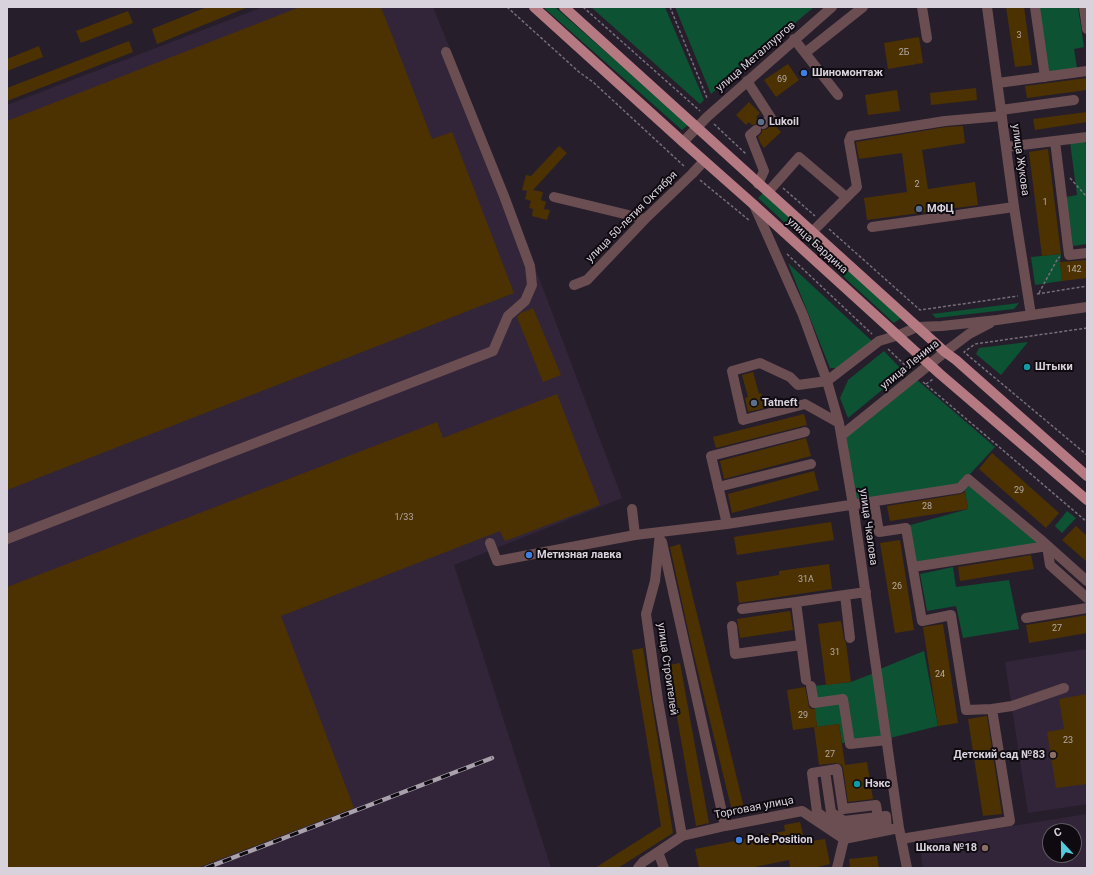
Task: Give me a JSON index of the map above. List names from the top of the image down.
{
  "streets": {
    "main road": ["улица Бардина"],
    "street": [
      "улица Металлургов",
      "улица Жукова",
      "улица 50-летия Октября",
      "улица Ленина",
      "улица Чкалова",
      "улица Строителей",
      "Торговая улица"
    ]
  },
  "crossings": [
    ["улица Металлургов", "улица Бардина"],
    ["улица Жукова", "улица Ленина"],
    ["улица 50-летия Октября", "улица Бардина"],
    ["улица Бардина", "улица Ленина"],
    ["улица Бардина", "улица Чкалова"],
    ["улица Ленина", "улица Чкалова"],
    ["улица Строителей", "Торговая улица"]
  ],
  "places": [
    "Шиномонтаж",
    "Lukoil",
    "МФЦ",
    "Штыки",
    "Tatneft",
    "Метизная лавка",
    "Детский сад №83",
    "Нэкс",
    "Pole Position",
    "Школа №18"
  ],
  "house_numbers": [
    "3",
    "2Б",
    "69",
    "2",
    "1",
    "142",
    "29",
    "28",
    "1/33",
    "31А",
    "26",
    "27",
    "31",
    "24",
    "29",
    "23",
    "27"
  ],
  "north": "top"
}
